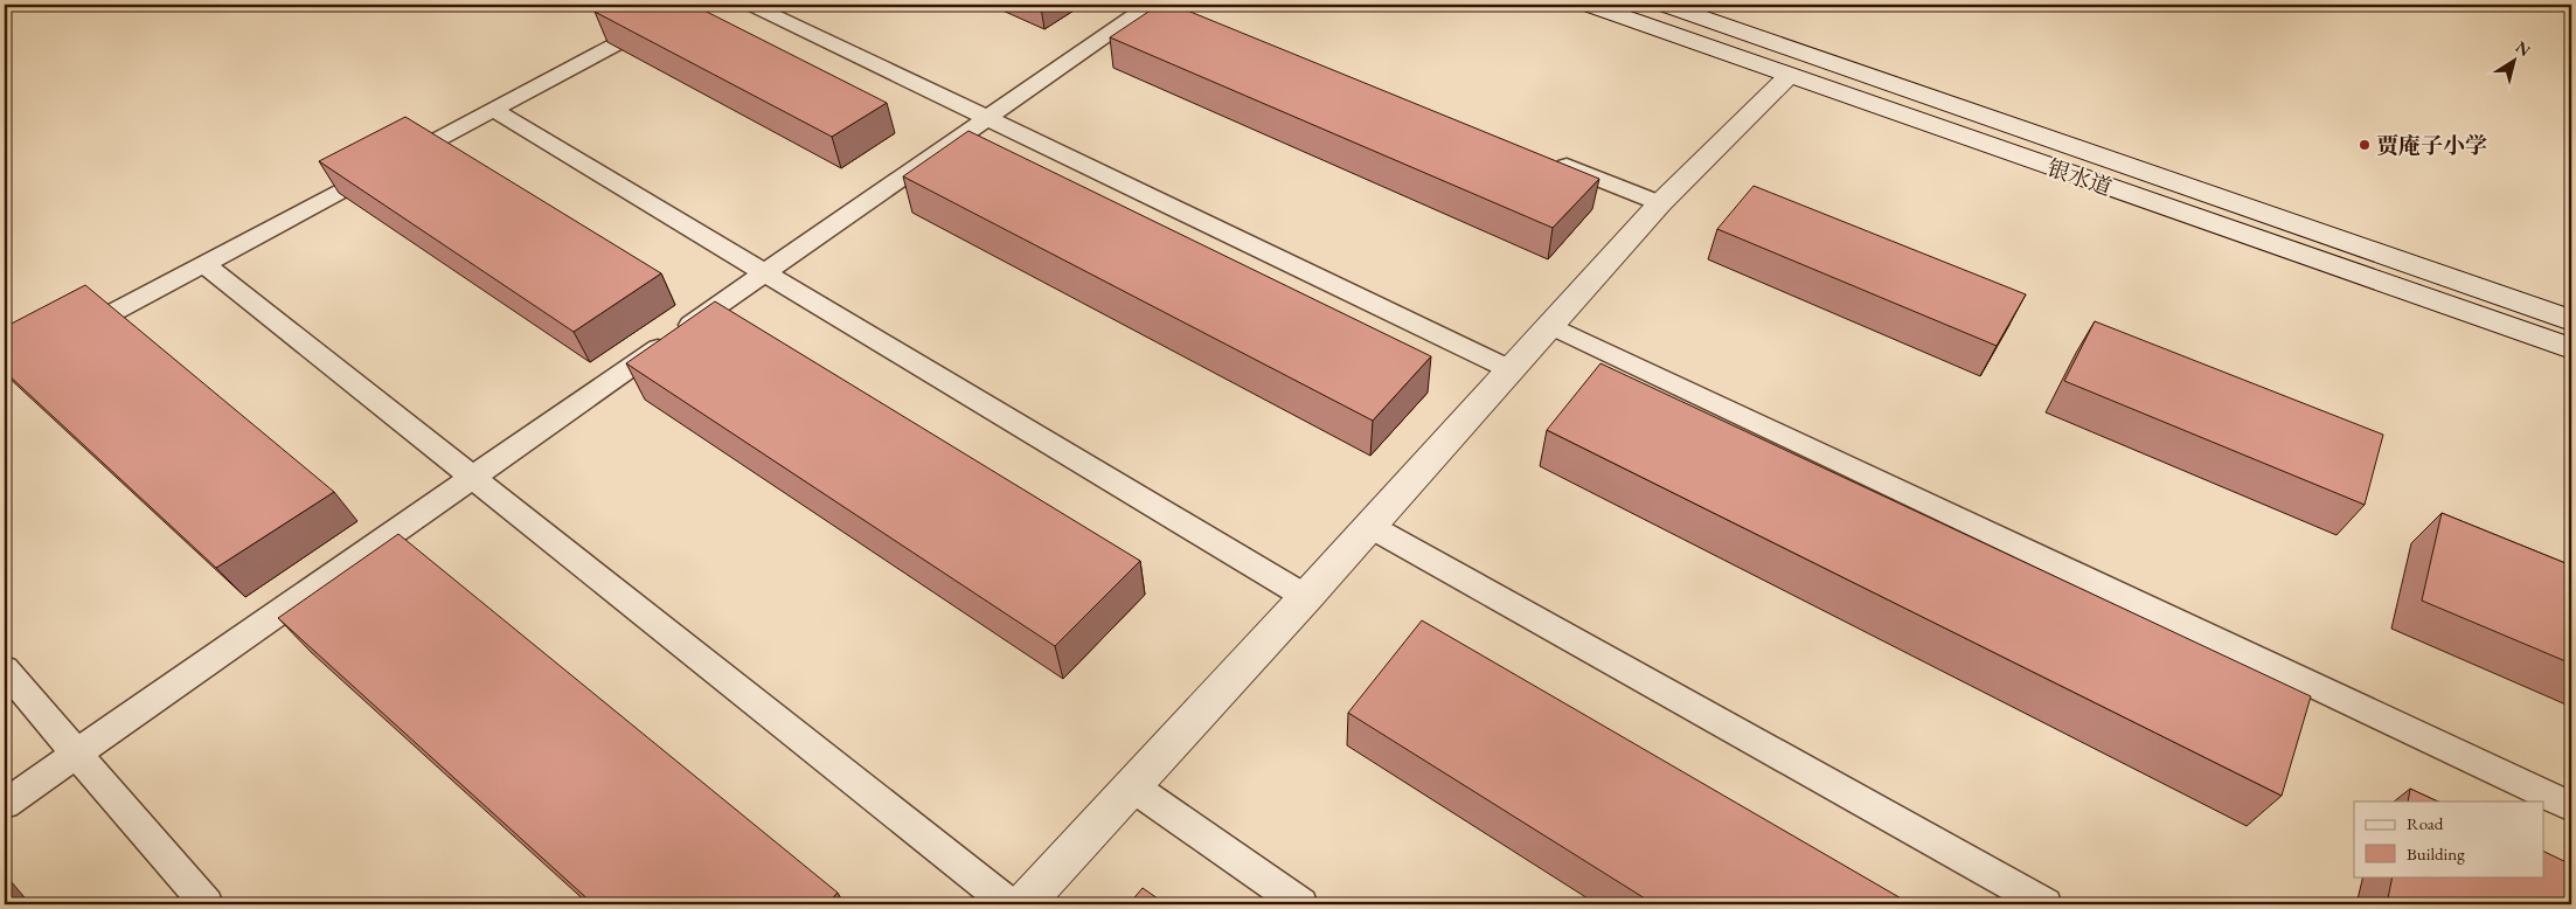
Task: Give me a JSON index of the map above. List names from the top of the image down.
{
  "streets": {
    "street": ["银水道"]
  },
  "places": ["贾庵子小学"],
  "legend": ["Road", "Building"],
  "north": "top right"
}
